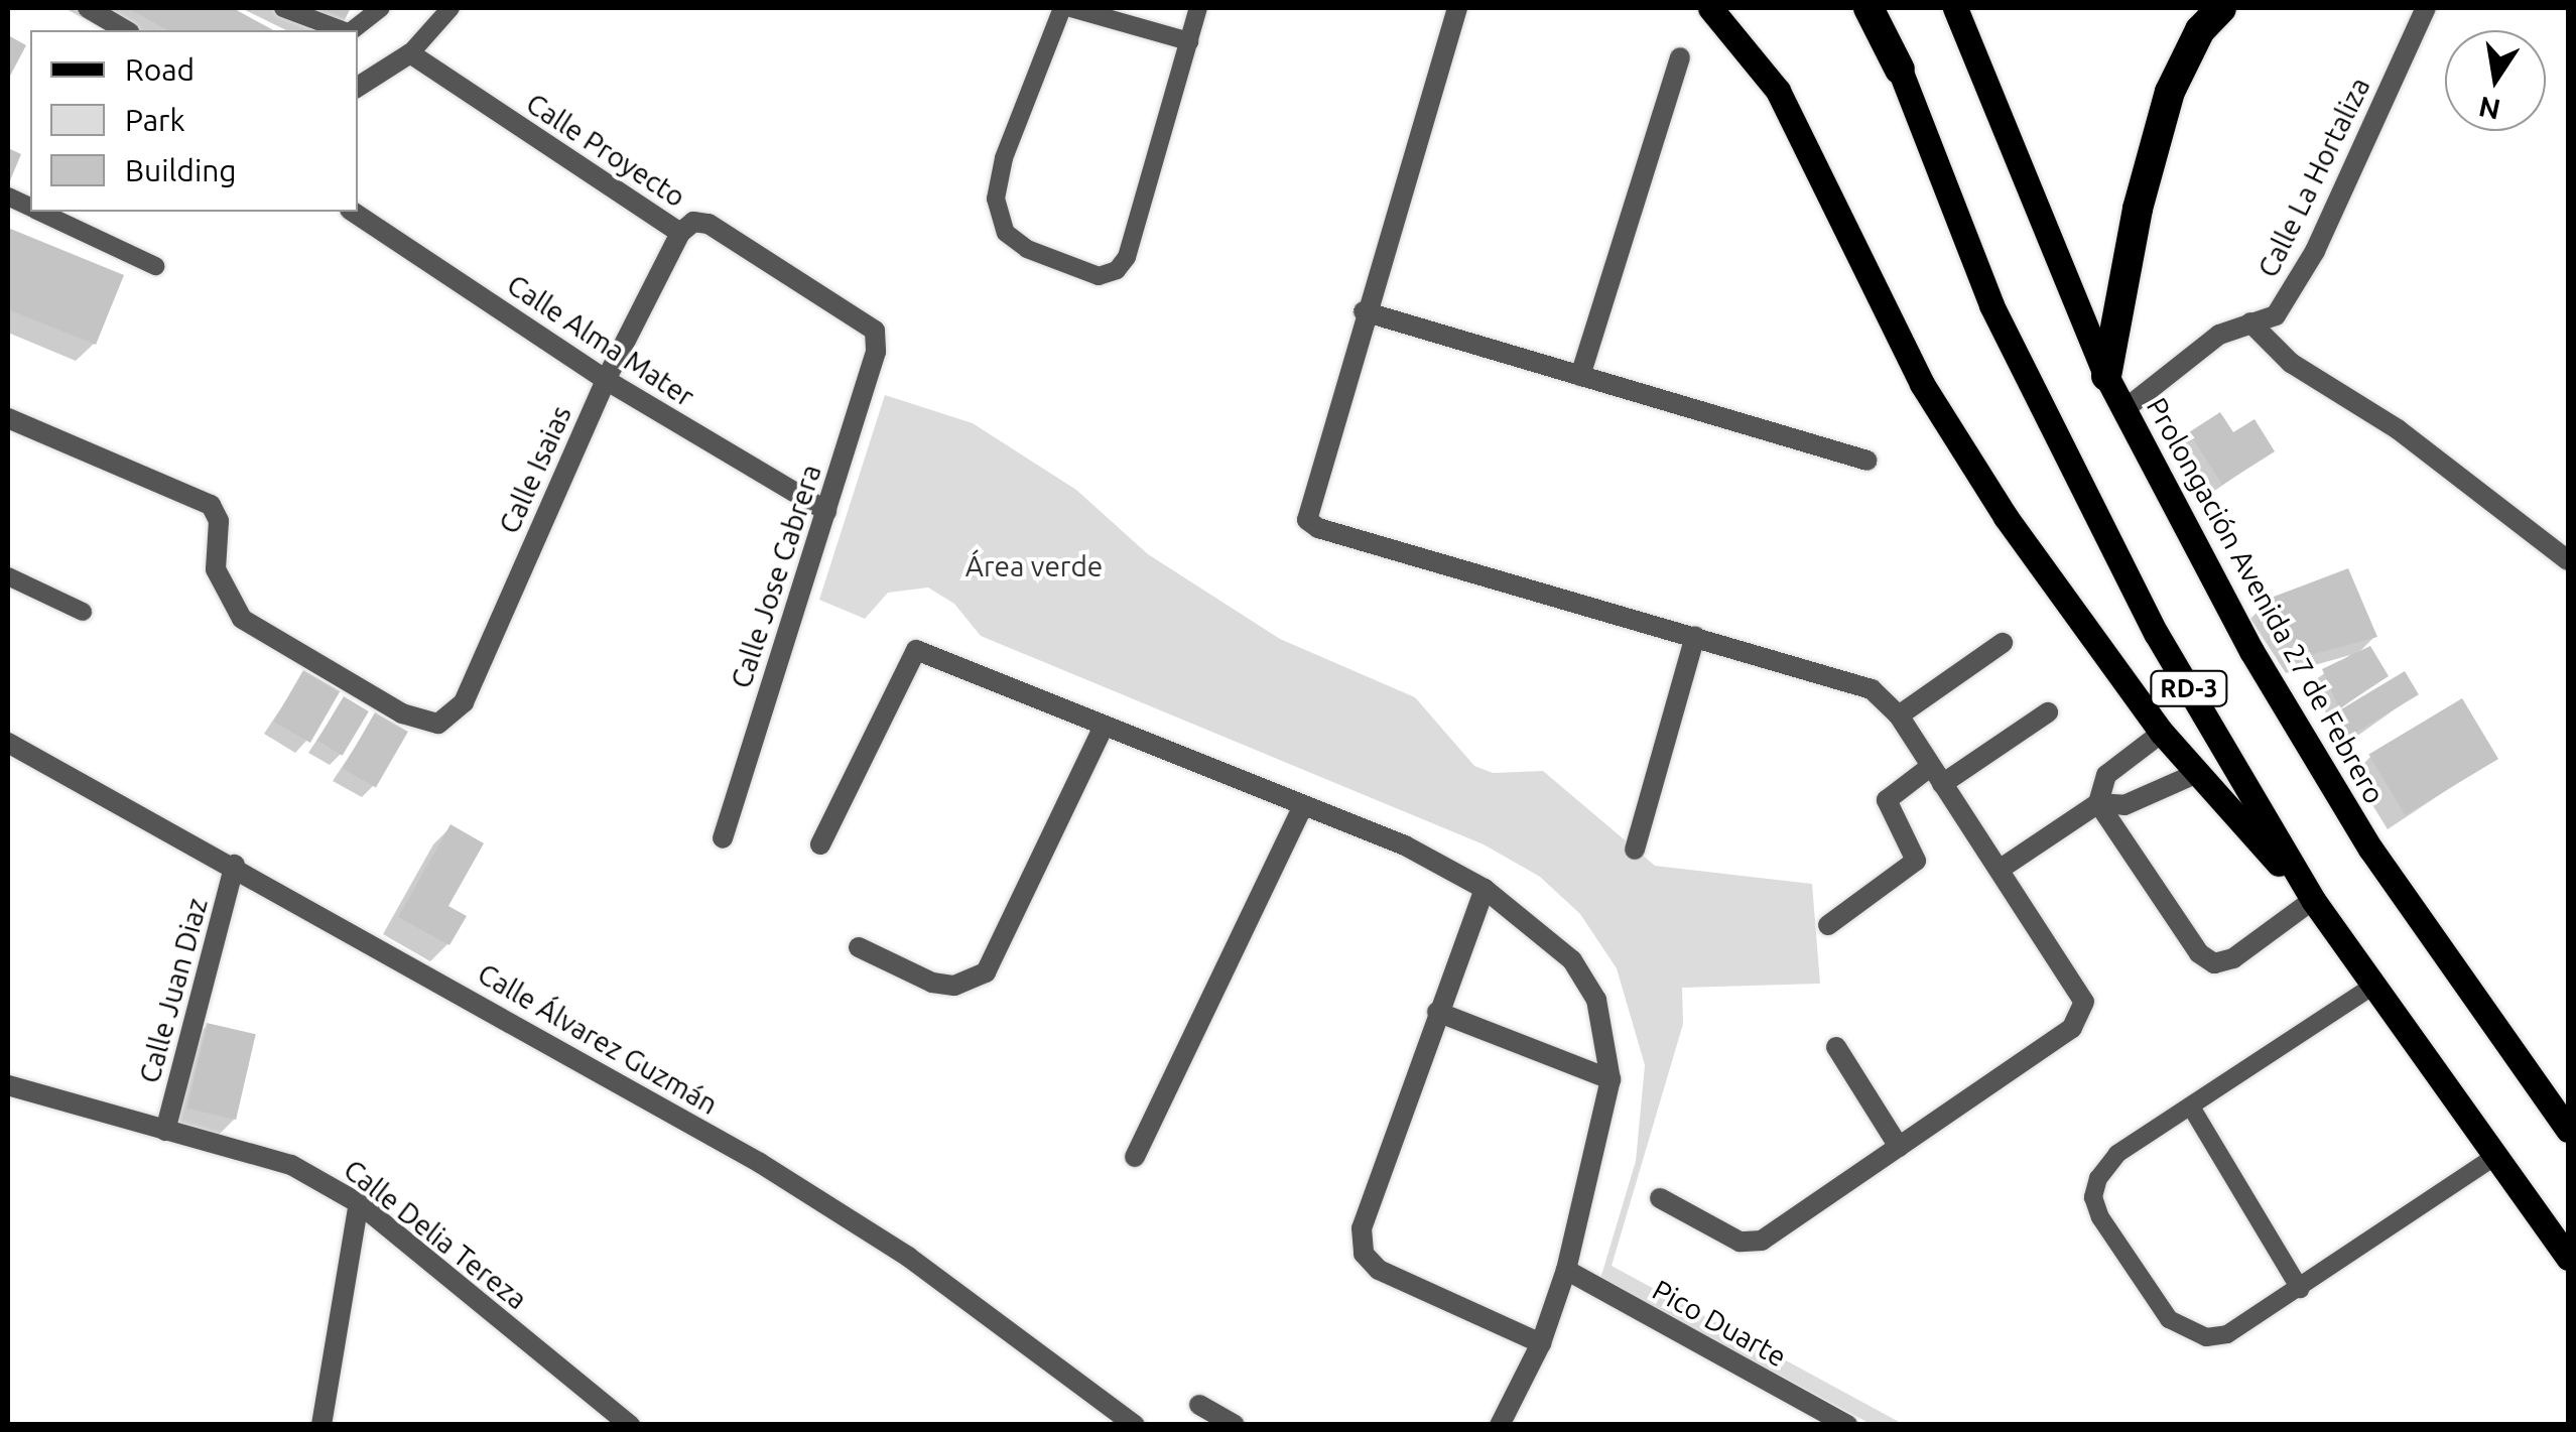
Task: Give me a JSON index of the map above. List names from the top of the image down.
{
  "streets": {
    "main road": ["Prolongación Avenida 27 de Febrero", "RD-3"],
    "street": [
      "Calle Proyecto",
      "Calle La Hortaliza",
      "Calle Alma Mater",
      "Calle Isaias",
      "Calle Jose Cabrera",
      "Calle Juan Diaz",
      "Calle Álvarez Guzmán",
      "Calle Delia Tereza",
      "Pico Duarte"
    ]
  },
  "crossings": [
    ["Calle Proyecto", "Calle Isaias"],
    ["Calle Proyecto", "Calle Jose Cabrera"],
    ["Calle La Hortaliza", "Prolongación Avenida 27 de Febrero"],
    ["Calle Alma Mater", "Calle Isaias"],
    ["Calle Alma Mater", "Calle Jose Cabrera"],
    ["Calle Juan Diaz", "Calle Álvarez Guzmán"],
    ["Calle Juan Diaz", "Calle Delia Tereza"]
  ],
  "parks": ["Área verde"],
  "legend": ["Road", "Park", "Building"],
  "north": "bottom"
}
